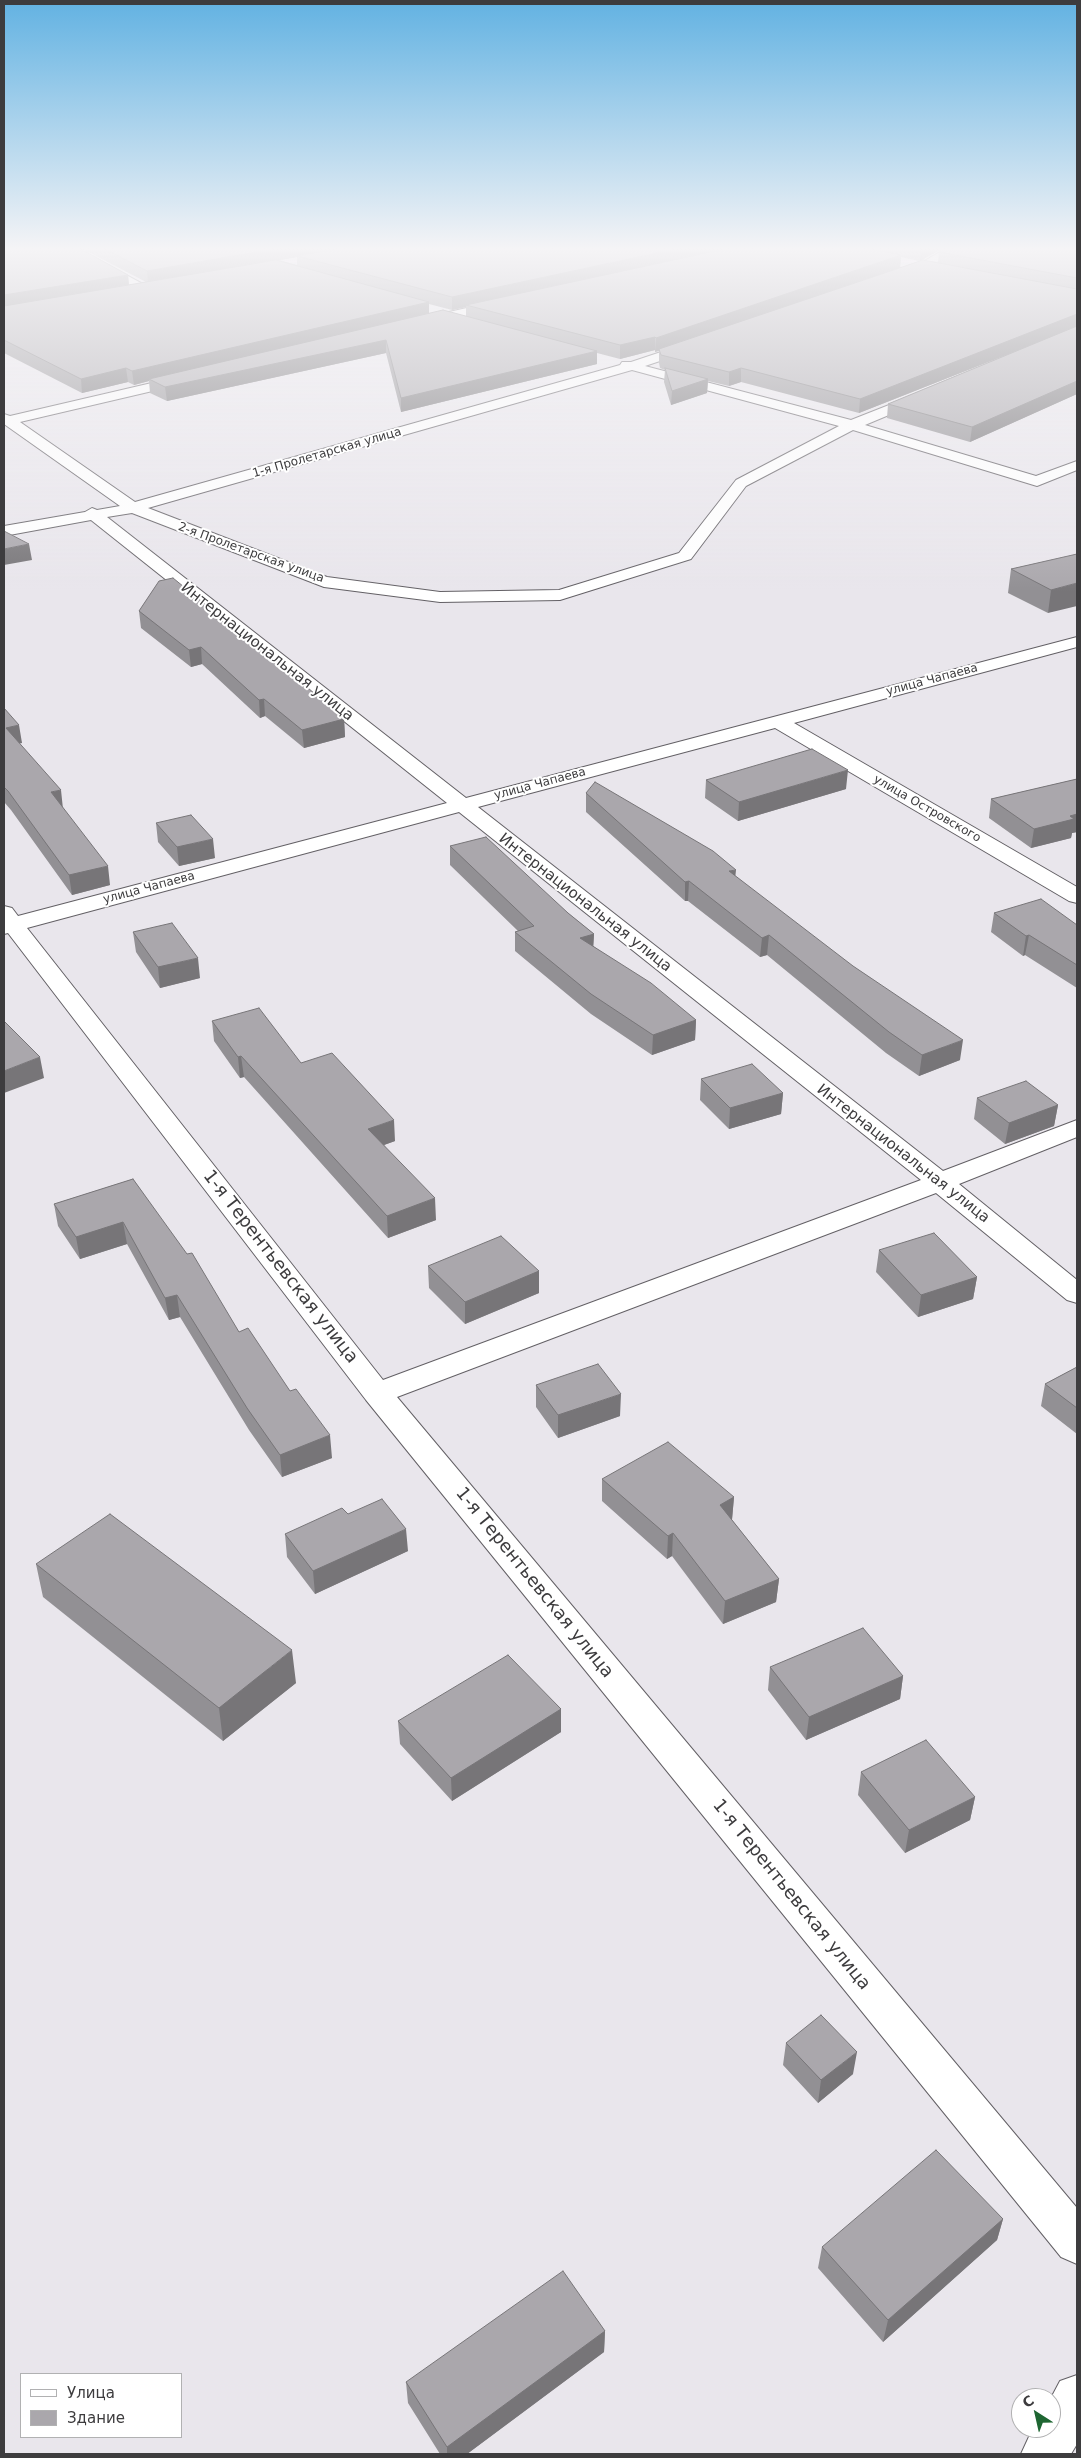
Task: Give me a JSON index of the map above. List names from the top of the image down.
{
  "streets": {
    "street": [
      "1-я Пролетарская улица",
      "2-я Пролетарская улица",
      "Интернациональная улица",
      "улица Чапаева",
      "улица Островского",
      "1-я Терентьевская улица"
    ]
  },
  "crossings": [
    ["1-я Пролетарская улица", "2-я Пролетарская улица"],
    ["1-я Пролетарская улица", "Интернациональная улица"],
    ["Интернациональная улица", "улица Чапаева"],
    ["улица Чапаева", "улица Островского"],
    ["улица Чапаева", "1-я Терентьевская улица"]
  ],
  "legend": ["Улица", "Здание"],
  "north": "top left"
}
